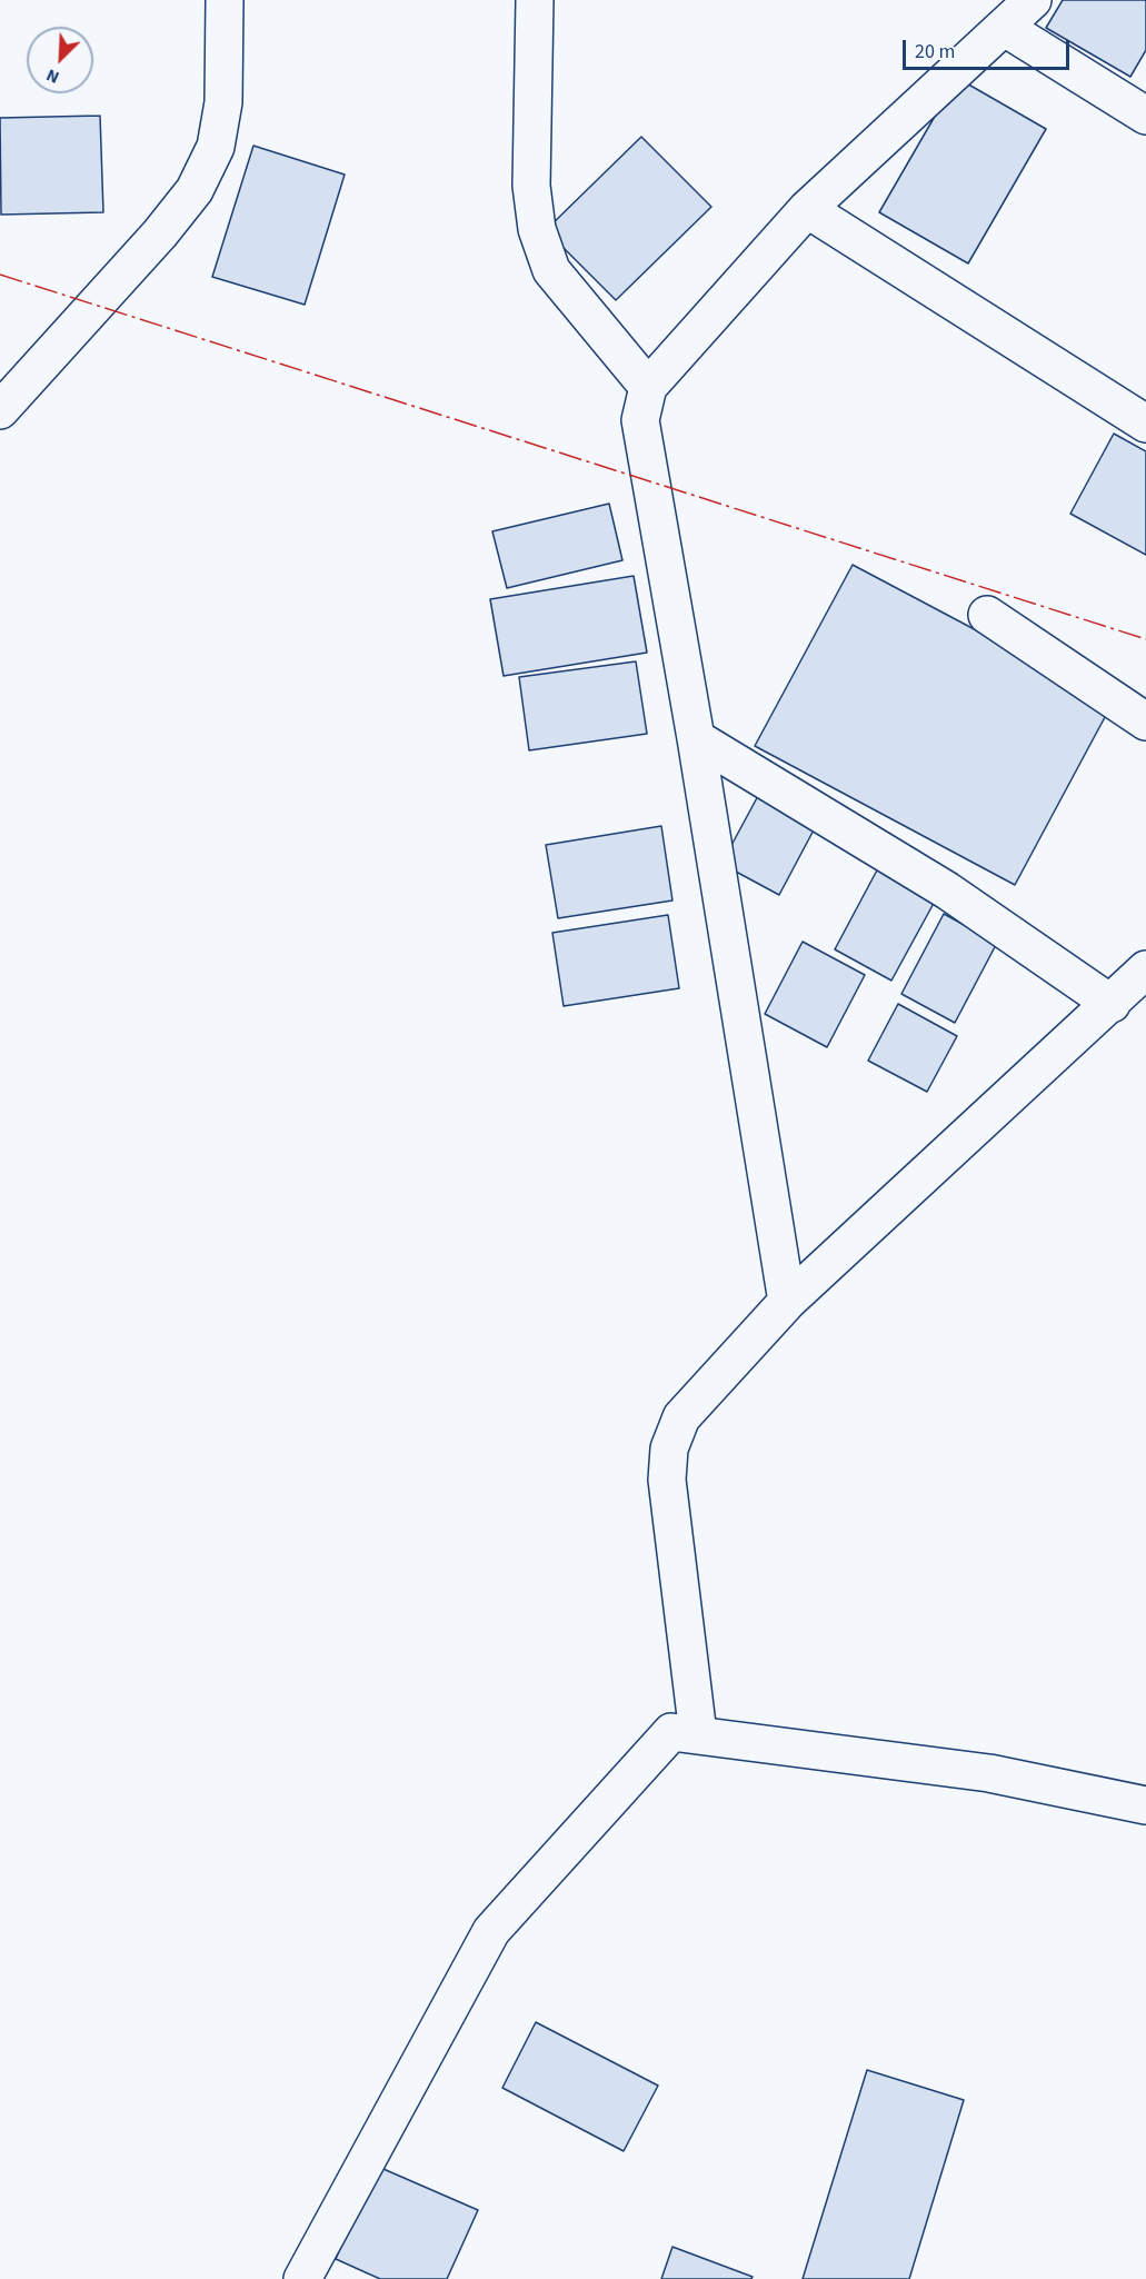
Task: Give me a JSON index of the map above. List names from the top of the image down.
{
  "scale_bar": "20 m",
  "north": "bottom left"
}
